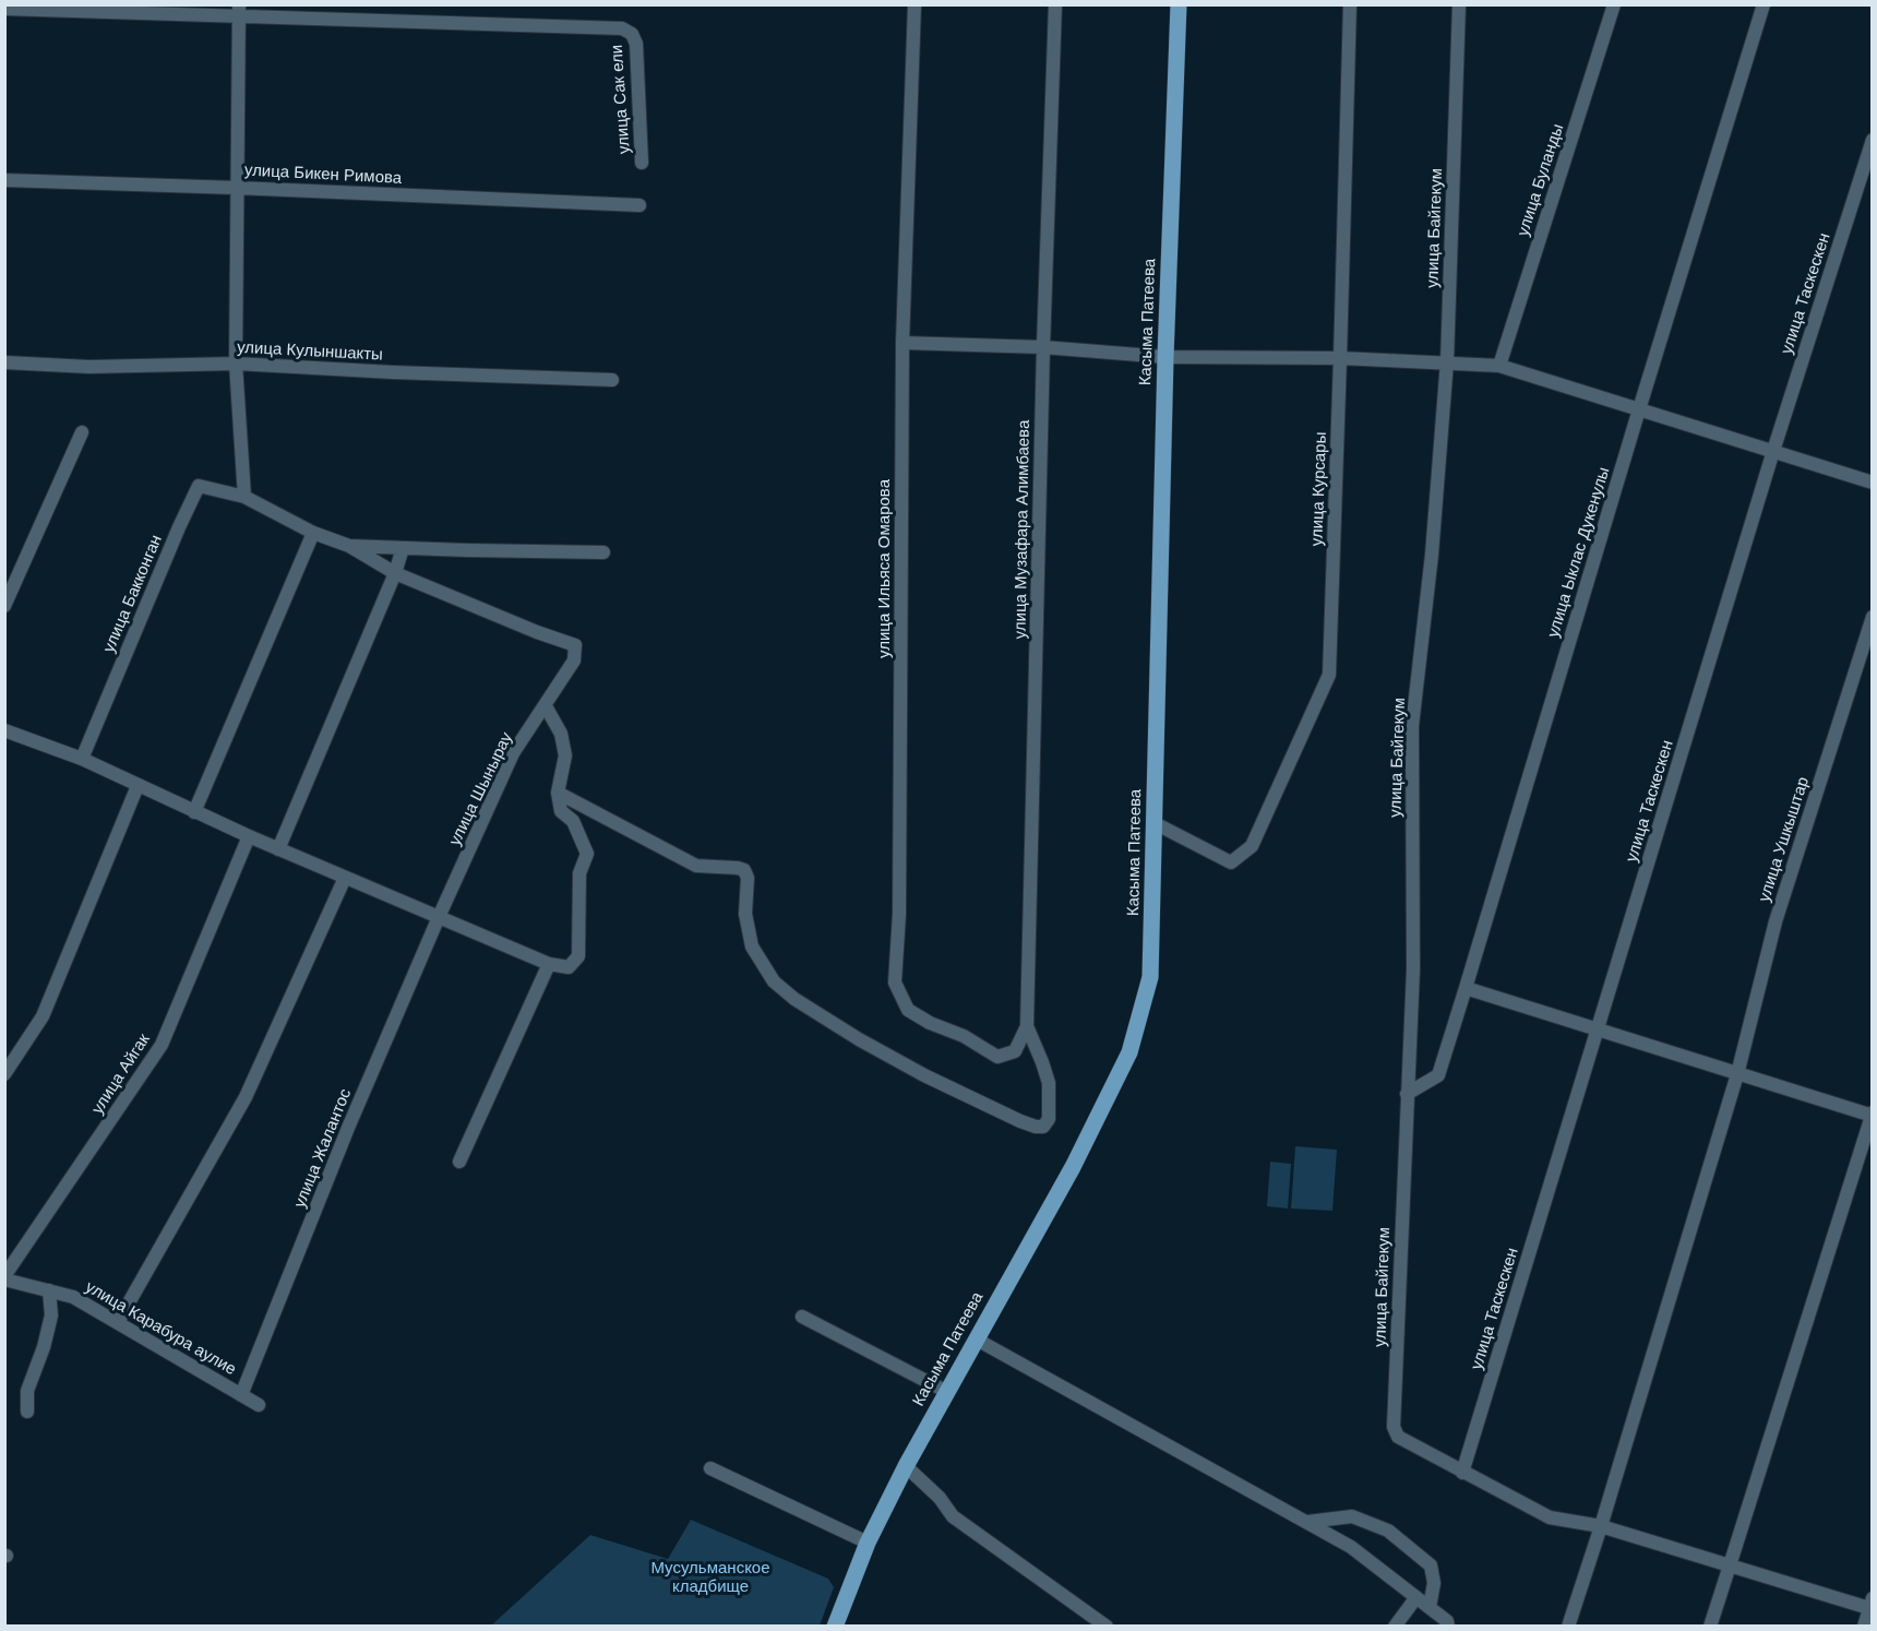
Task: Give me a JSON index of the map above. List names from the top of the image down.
{
  "streets": {
    "main road": ["Касыма Патеева"],
    "street": [
      "улица Сак ели",
      "улица Бикен Римова",
      "улица Буланды",
      "улица Байгекум",
      "улица Таскескен",
      "улица Кулыншакты",
      "улица Курсары",
      "улица Музафара Алимбаева",
      "улица Ыклас Дукенулы",
      "улица Ильяса Омарова",
      "улица Бакконган",
      "улица Шынырау",
      "улица Ушкыштар",
      "улица Айгак",
      "улица Жалантос",
      "улица Карабура аулие"
    ]
  },
  "crossings": [
    ["улица Байгекум", "улица Таскескен"],
    ["улица Байгекум", "улица Ыклас Дукенулы"],
    ["улица Байгекум", "улица Ушкыштар"],
    ["Касыма Патеева", "улица Курсары"],
    ["улица Музафара Алимбаева", "улица Ильяса Омарова"],
    ["улица Шынырау", "улица Жалантос"],
    ["улица Айгак", "улица Карабура аулие"],
    ["улица Жалантос", "улица Карабура аулие"]
  ],
  "parks": ["Мусульманское кладбище"]
}
